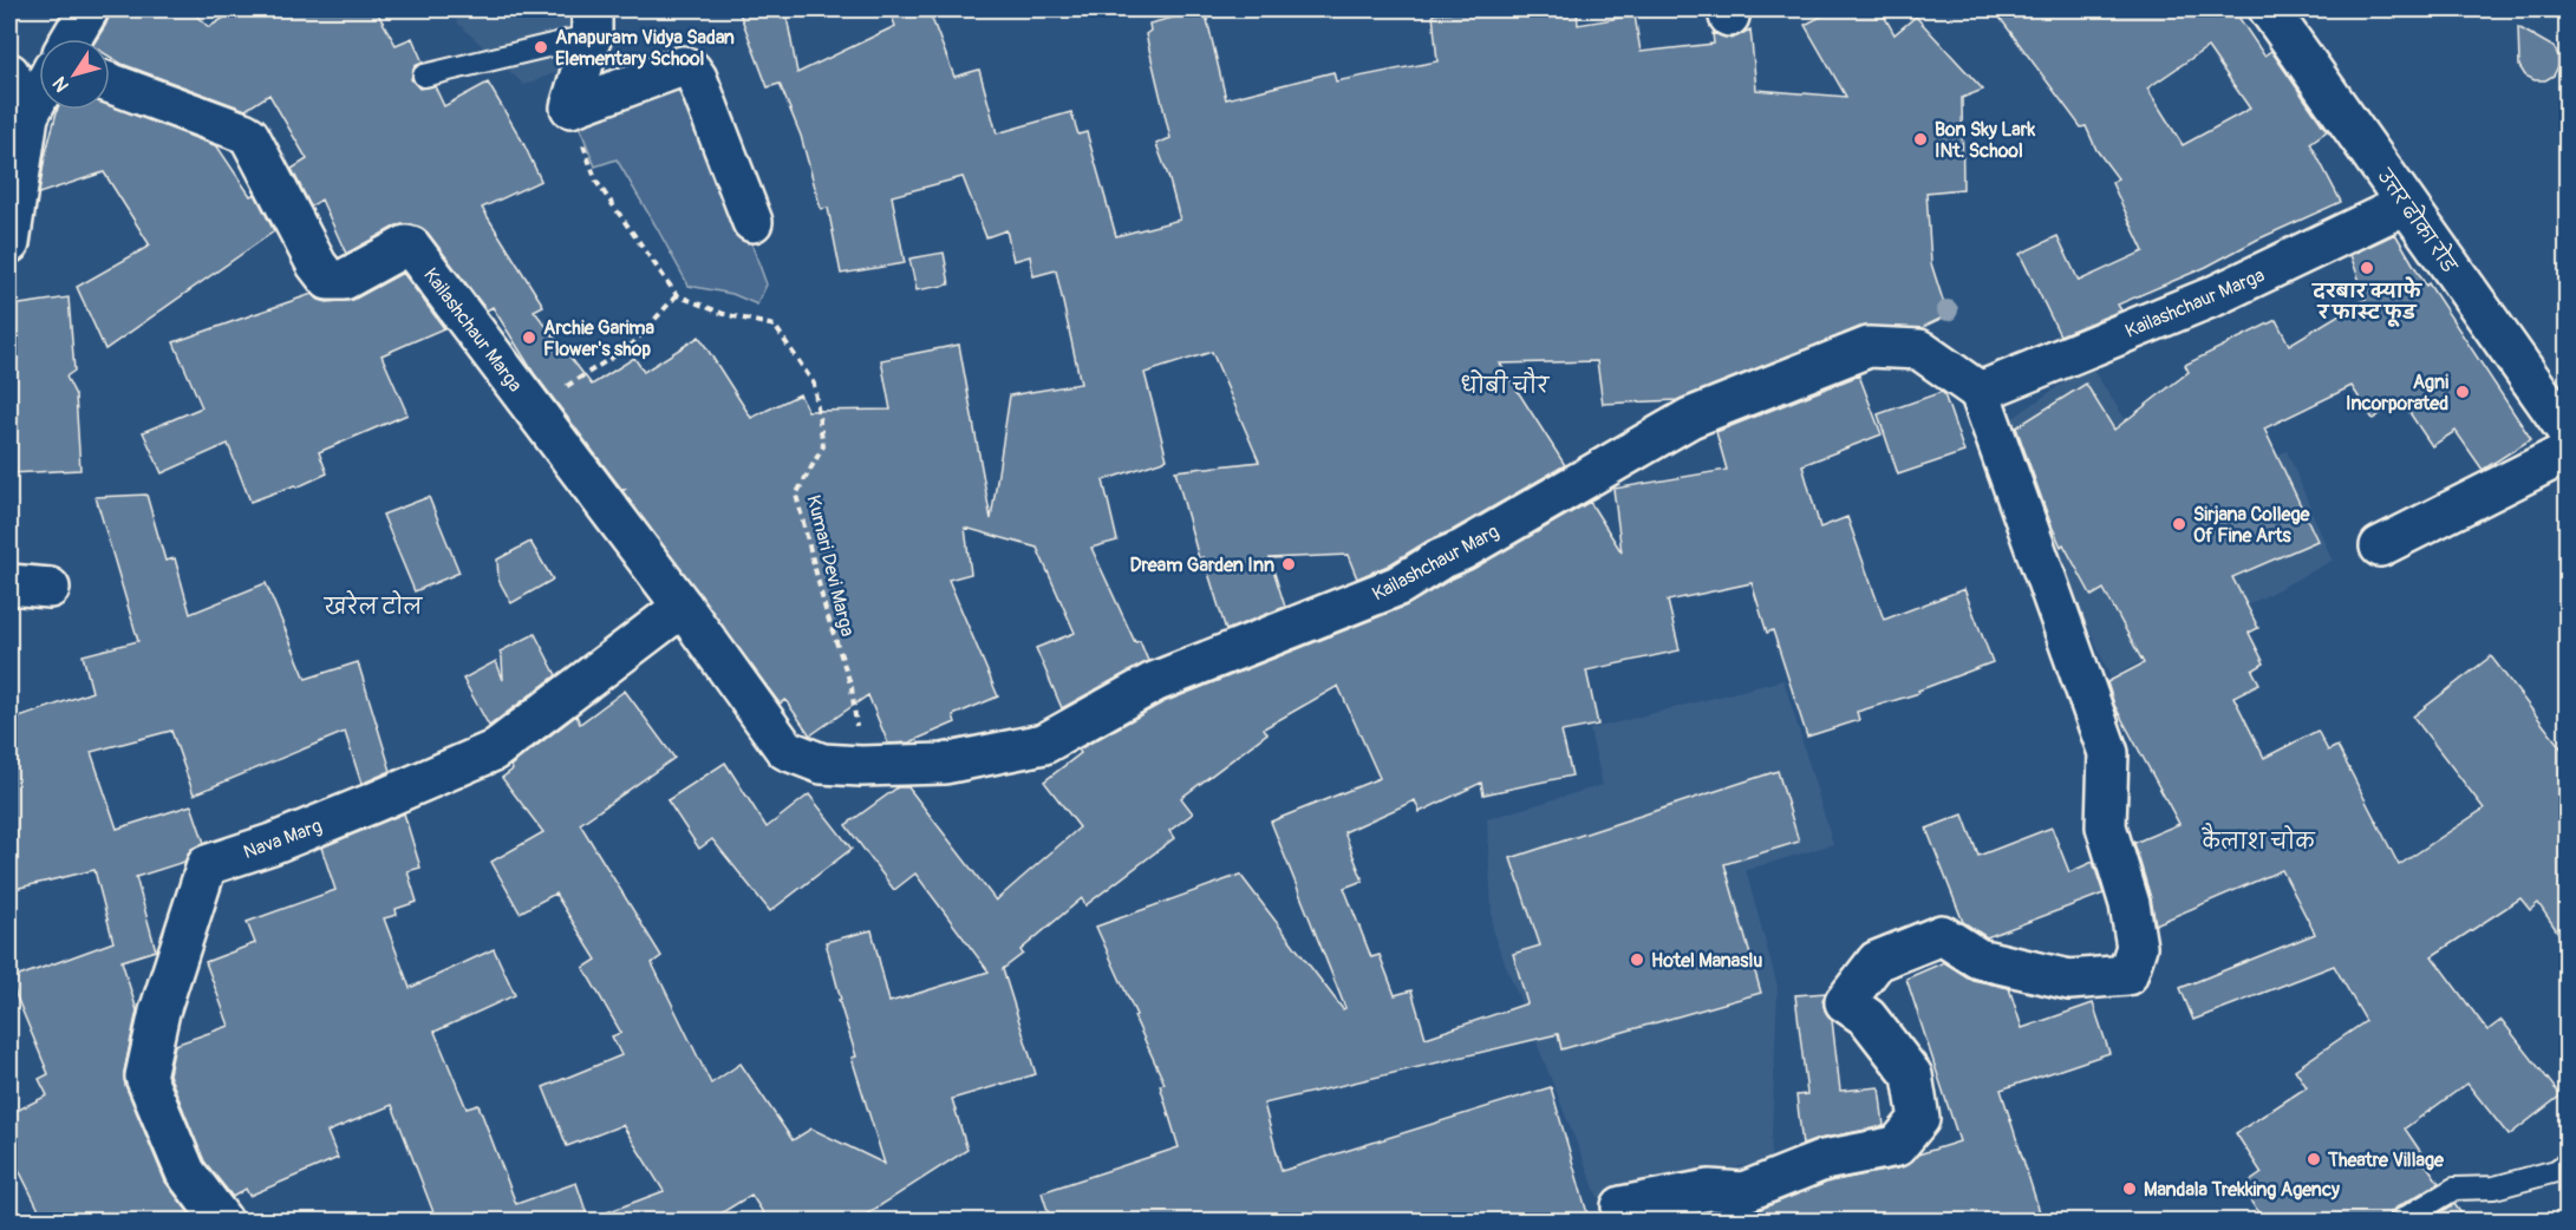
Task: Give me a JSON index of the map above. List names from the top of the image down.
{
  "streets": {
    "street": [
      "उत्तर ढोका रोड",
      "Kailashchaur Marga",
      "Kailashchaur Marg",
      "Nava Marg"
    ],
    "path": ["Kumari Devi Marga"]
  },
  "crossings": [
    ["उत्तर ढोका रोड", "Kailashchaur Marga"],
    ["Kailashchaur Marga", "Kailashchaur Marg"],
    ["Kailashchaur Marga", "Nava Marg"],
    ["Kailashchaur Marg", "Kumari Devi Marga"]
  ],
  "districts": ["धोबी चौर", "खरेल टोल", "कैलाश चोक"],
  "places": [
    "Anapuram Vidya Sadan Elementary School",
    "Bon Sky Lark INt. School",
    "दरबार क्याफे र फास्ट फूड",
    "Archie Garima Flower's shop",
    "Agni Incorporated",
    "Sirjana College Of Fine Arts",
    "Dream Garden Inn",
    "Hotel Manaslu",
    "Theatre Village",
    "Mandala Trekking Agency"
  ],
  "north": "bottom left"
}
